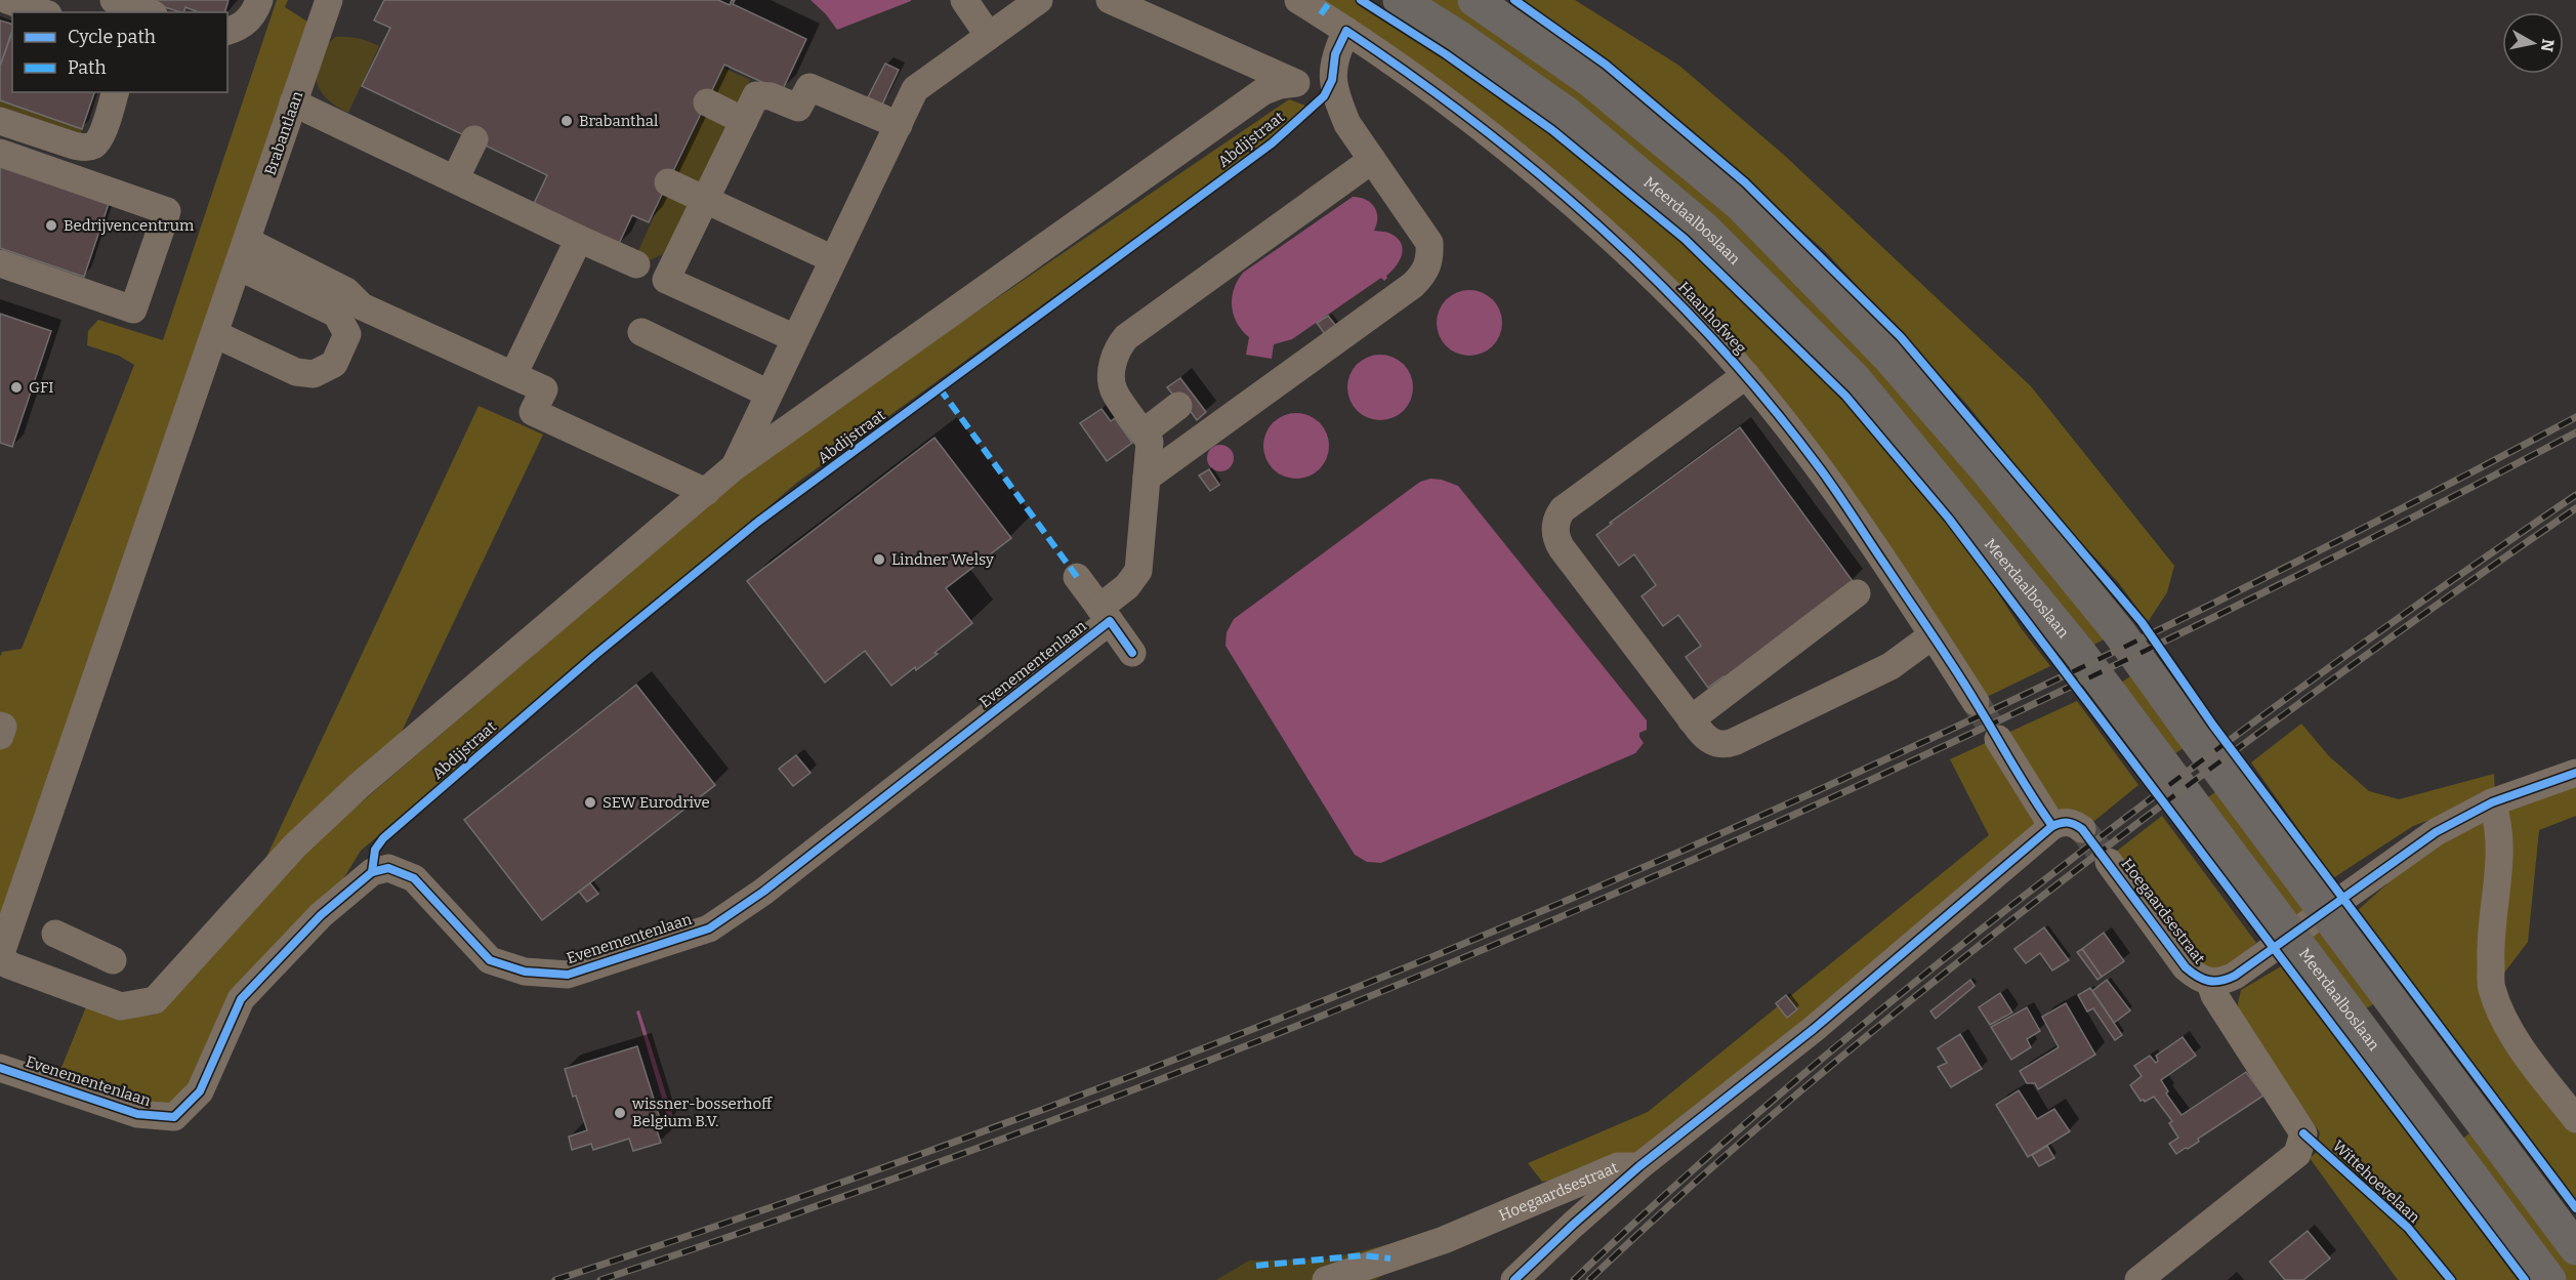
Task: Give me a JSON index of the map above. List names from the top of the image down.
{
  "streets": {
    "highway": ["Meerdaalboslaan"],
    "street": [
      "Brabantlaan",
      "Haanhofweg",
      "Evenementenlaan",
      "Hoegaardsestraat"
    ],
    "cycle path": ["Abdijstraat", "Wittehoevelaan"]
  },
  "places": [
    "Brabanthal",
    "Bedrijvencentrum",
    "GFI",
    "Lindner Welsy",
    "SEW Eurodrive",
    "wissner-bosserhoff Belgium B.V."
  ],
  "legend": ["Cycle path", "Path"],
  "north": "right"
}
